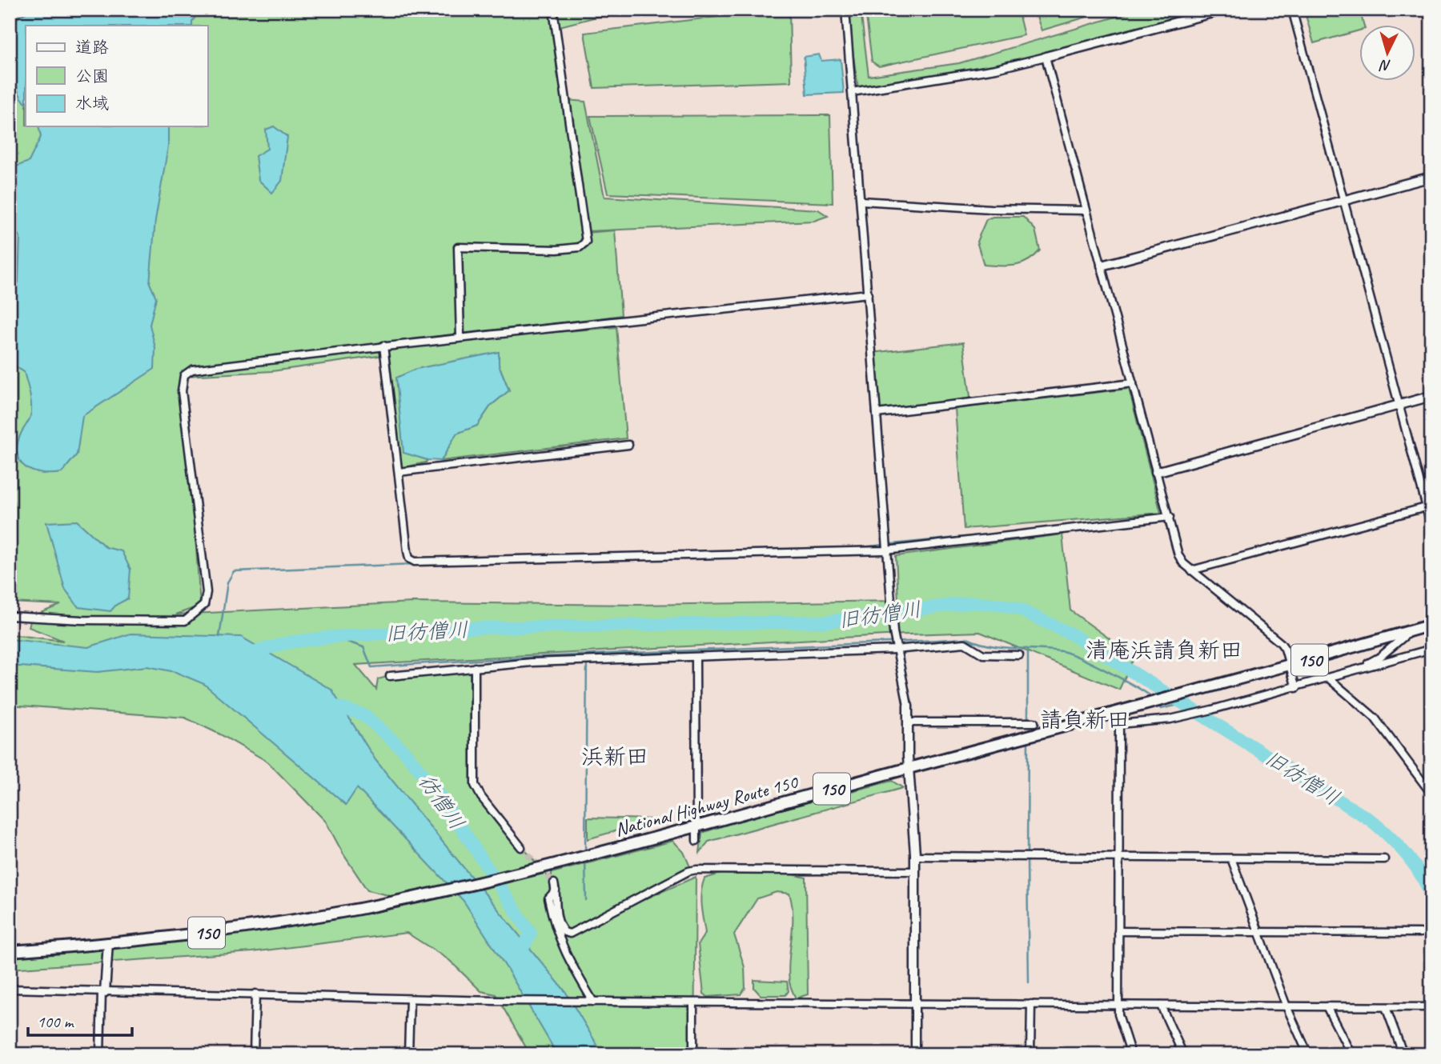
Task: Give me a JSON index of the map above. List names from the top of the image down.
{
  "streets": {
    "highway": ["150", "National Highway Route 150"]
  },
  "districts": ["清庵浜請負新田", "請負新田", "浜新田"],
  "water": ["旧彷僧川", "彷僧川"],
  "legend": ["道路", "公園", "水域"],
  "scale_bar": "100 m",
  "north": "bottom"
}
